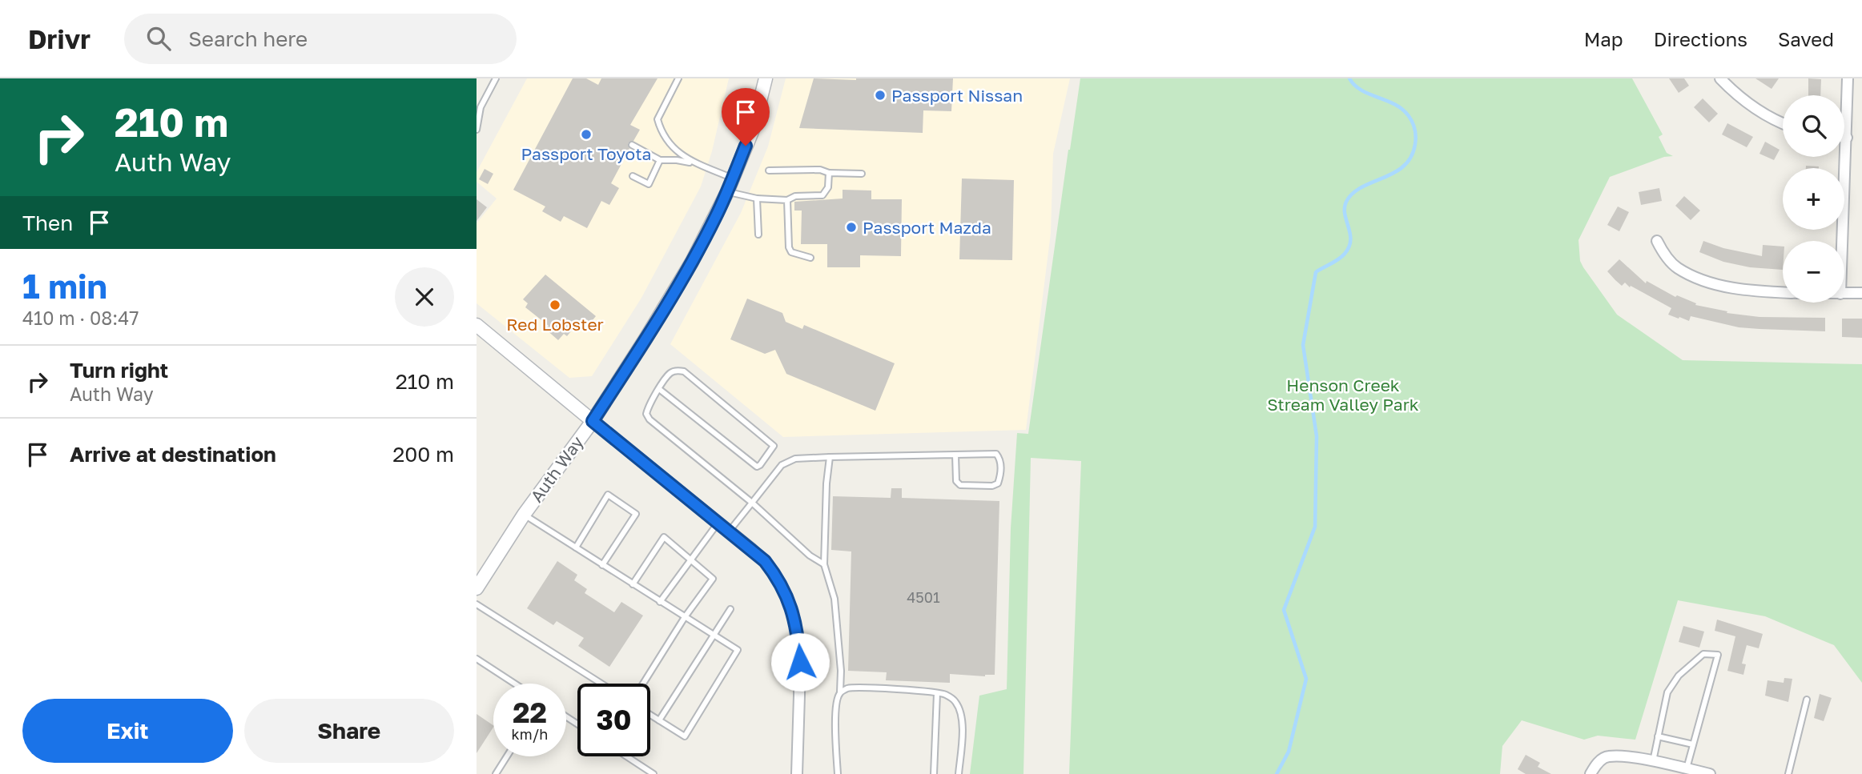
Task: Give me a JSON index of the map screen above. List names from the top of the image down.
{
  "streets": {
    "street": ["Auth Way"]
  },
  "parks": ["Henson Creek Stream Valley Park"],
  "places": [
    "Passport Nissan",
    "Passport Toyota",
    "Passport Mazda",
    "Red Lobster"
  ],
  "house_numbers": ["4501"],
  "page": {
    "header": "Drivr",
    "search": "Search here",
    "nav": ["Map", "Directions", "Saved"],
    "turn": ["210 m", "Auth Way"],
    "map_buttons": ["+", "−"],
    "then": "Then",
    "heading": ["1 min", "410 m · 08:47"],
    "list": [
      {
        "name": "Turn right",
        "note": "Auth Way",
        "value": "210 m"
      },
      {
        "name": "Arrive at destination",
        "value": "200 m"
      }
    ],
    "speed": "22 km/h",
    "limit": "30",
    "buttons": ["Exit", "Share"]
  }
}
